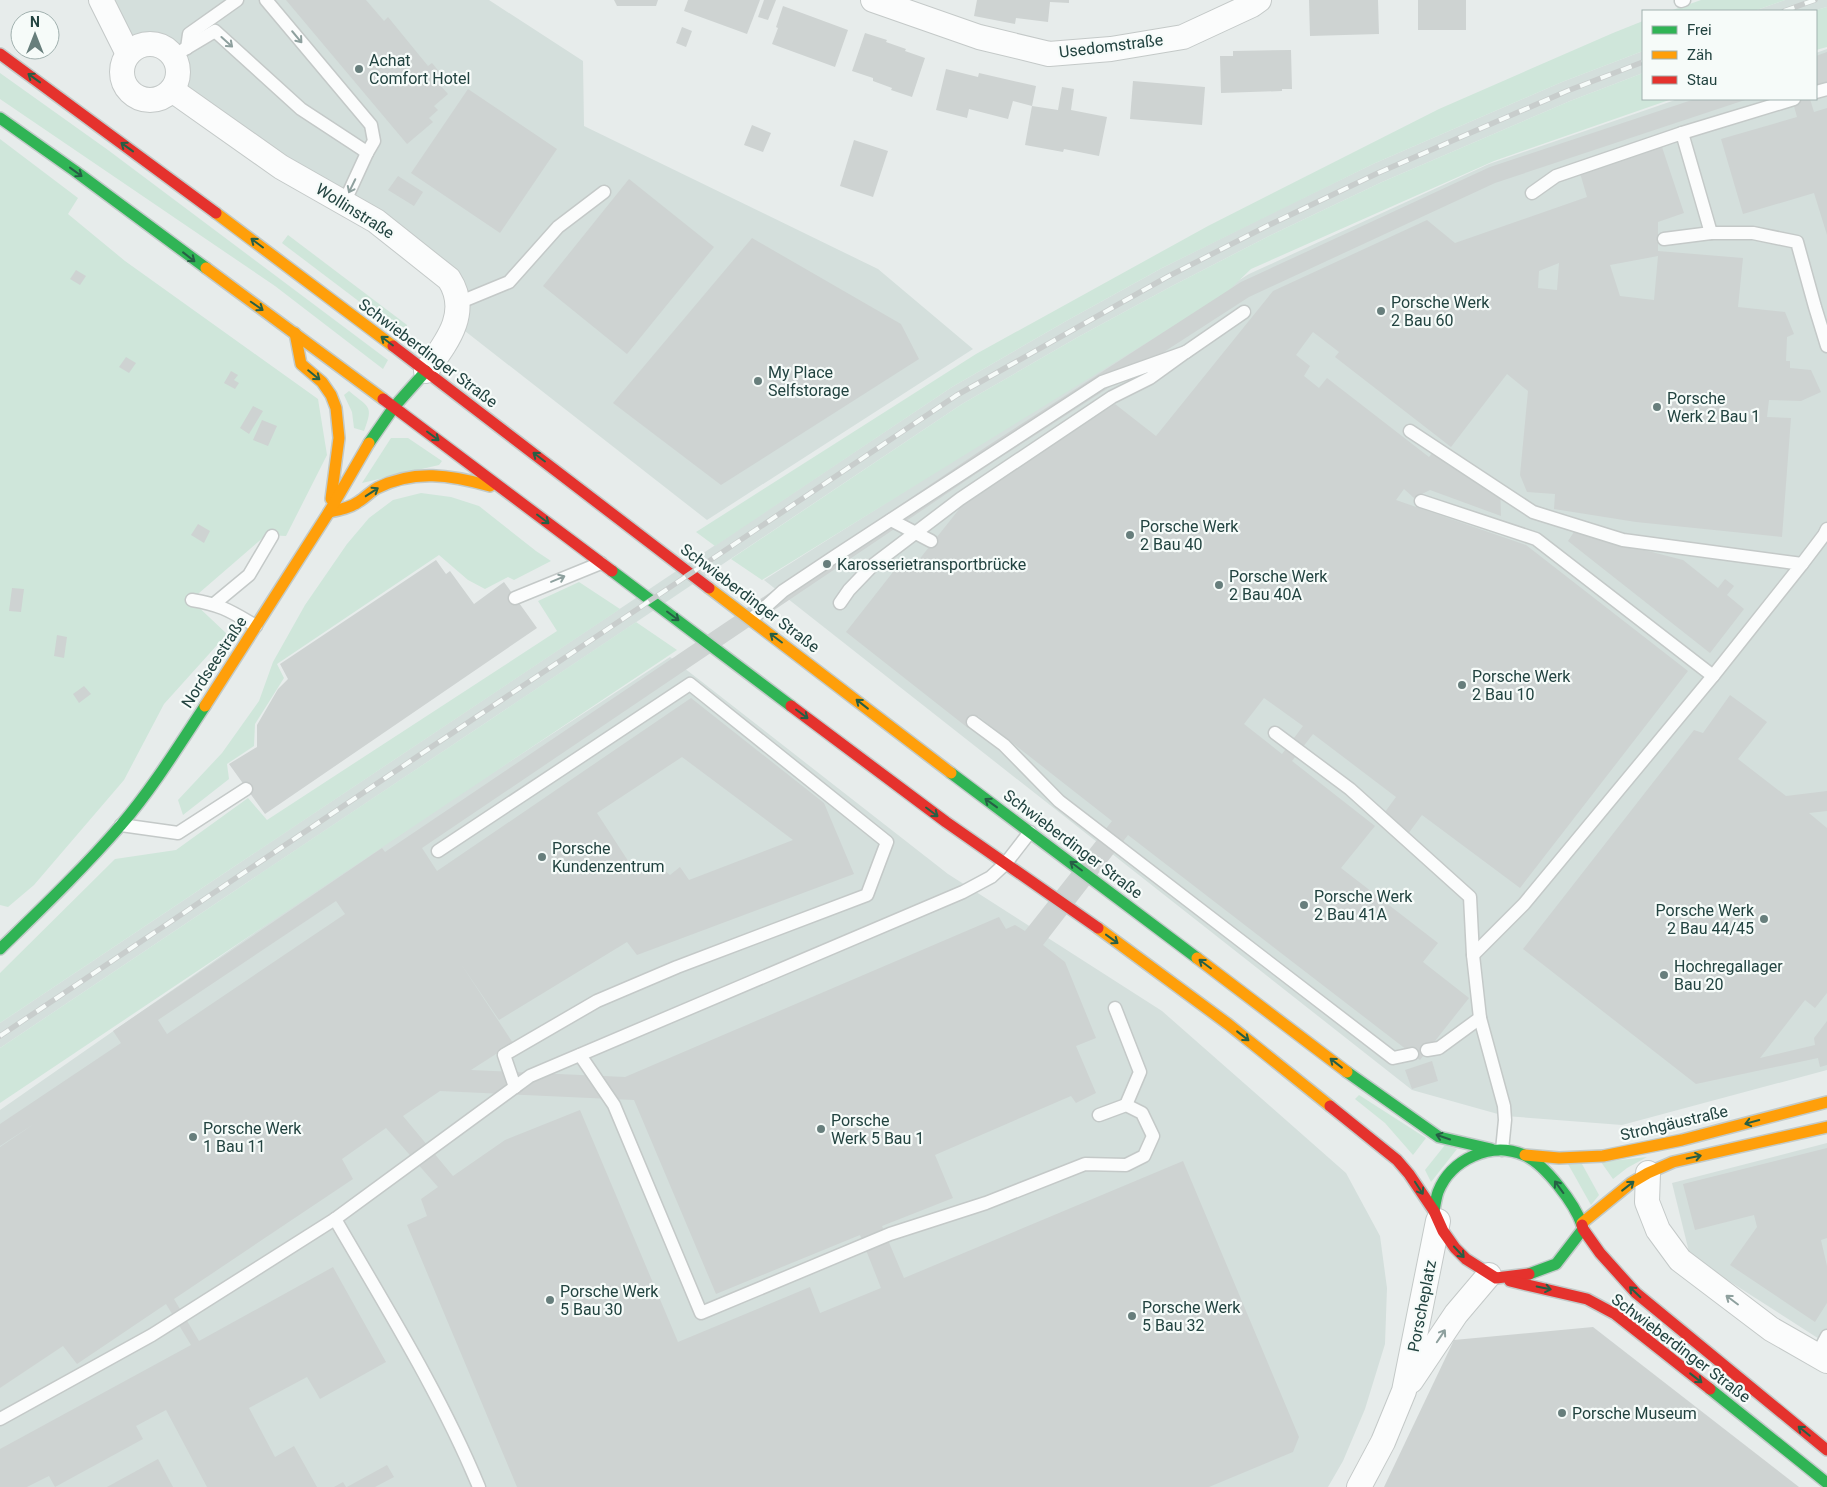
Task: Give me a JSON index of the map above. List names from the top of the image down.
{
  "streets": {
    "main road": [
      "Schwieberdinger Straße",
      "Nordseestraße",
      "Strohgäustraße",
      "Porscheplatz"
    ],
    "street": ["Usedomstraße", "Wollinstraße"]
  },
  "crossings": [
    ["Wollinstraße", "Schwieberdinger Straße"],
    ["Wollinstraße", "Nordseestraße"],
    ["Schwieberdinger Straße", "Nordseestraße"],
    ["Schwieberdinger Straße", "Strohgäustraße"],
    ["Schwieberdinger Straße", "Porscheplatz"],
    ["Strohgäustraße", "Porscheplatz"]
  ],
  "places": [
    "Achat Comfort Hotel",
    "Porsche Werk 2 Bau 60",
    "My Place Selfstorage",
    "Porsche Werk 2 Bau 1",
    "Porsche Werk 2 Bau 40",
    "Karosserietransportbrücke",
    "Porsche Werk 2 Bau 40A",
    "Porsche Werk 2 Bau 10",
    "Porsche Kundenzentrum",
    "Porsche Werk 2 Bau 41A",
    "Porsche Werk 2 Bau 44/45",
    "Hochregallager Bau 20",
    "Porsche Werk 5 Bau 1",
    "Porsche Werk 1 Bau 11",
    "Porsche Werk 5 Bau 30",
    "Porsche Werk 5 Bau 32",
    "Porsche Museum"
  ],
  "legend": ["Frei", "Zäh", "Stau"],
  "north": "top"
}
